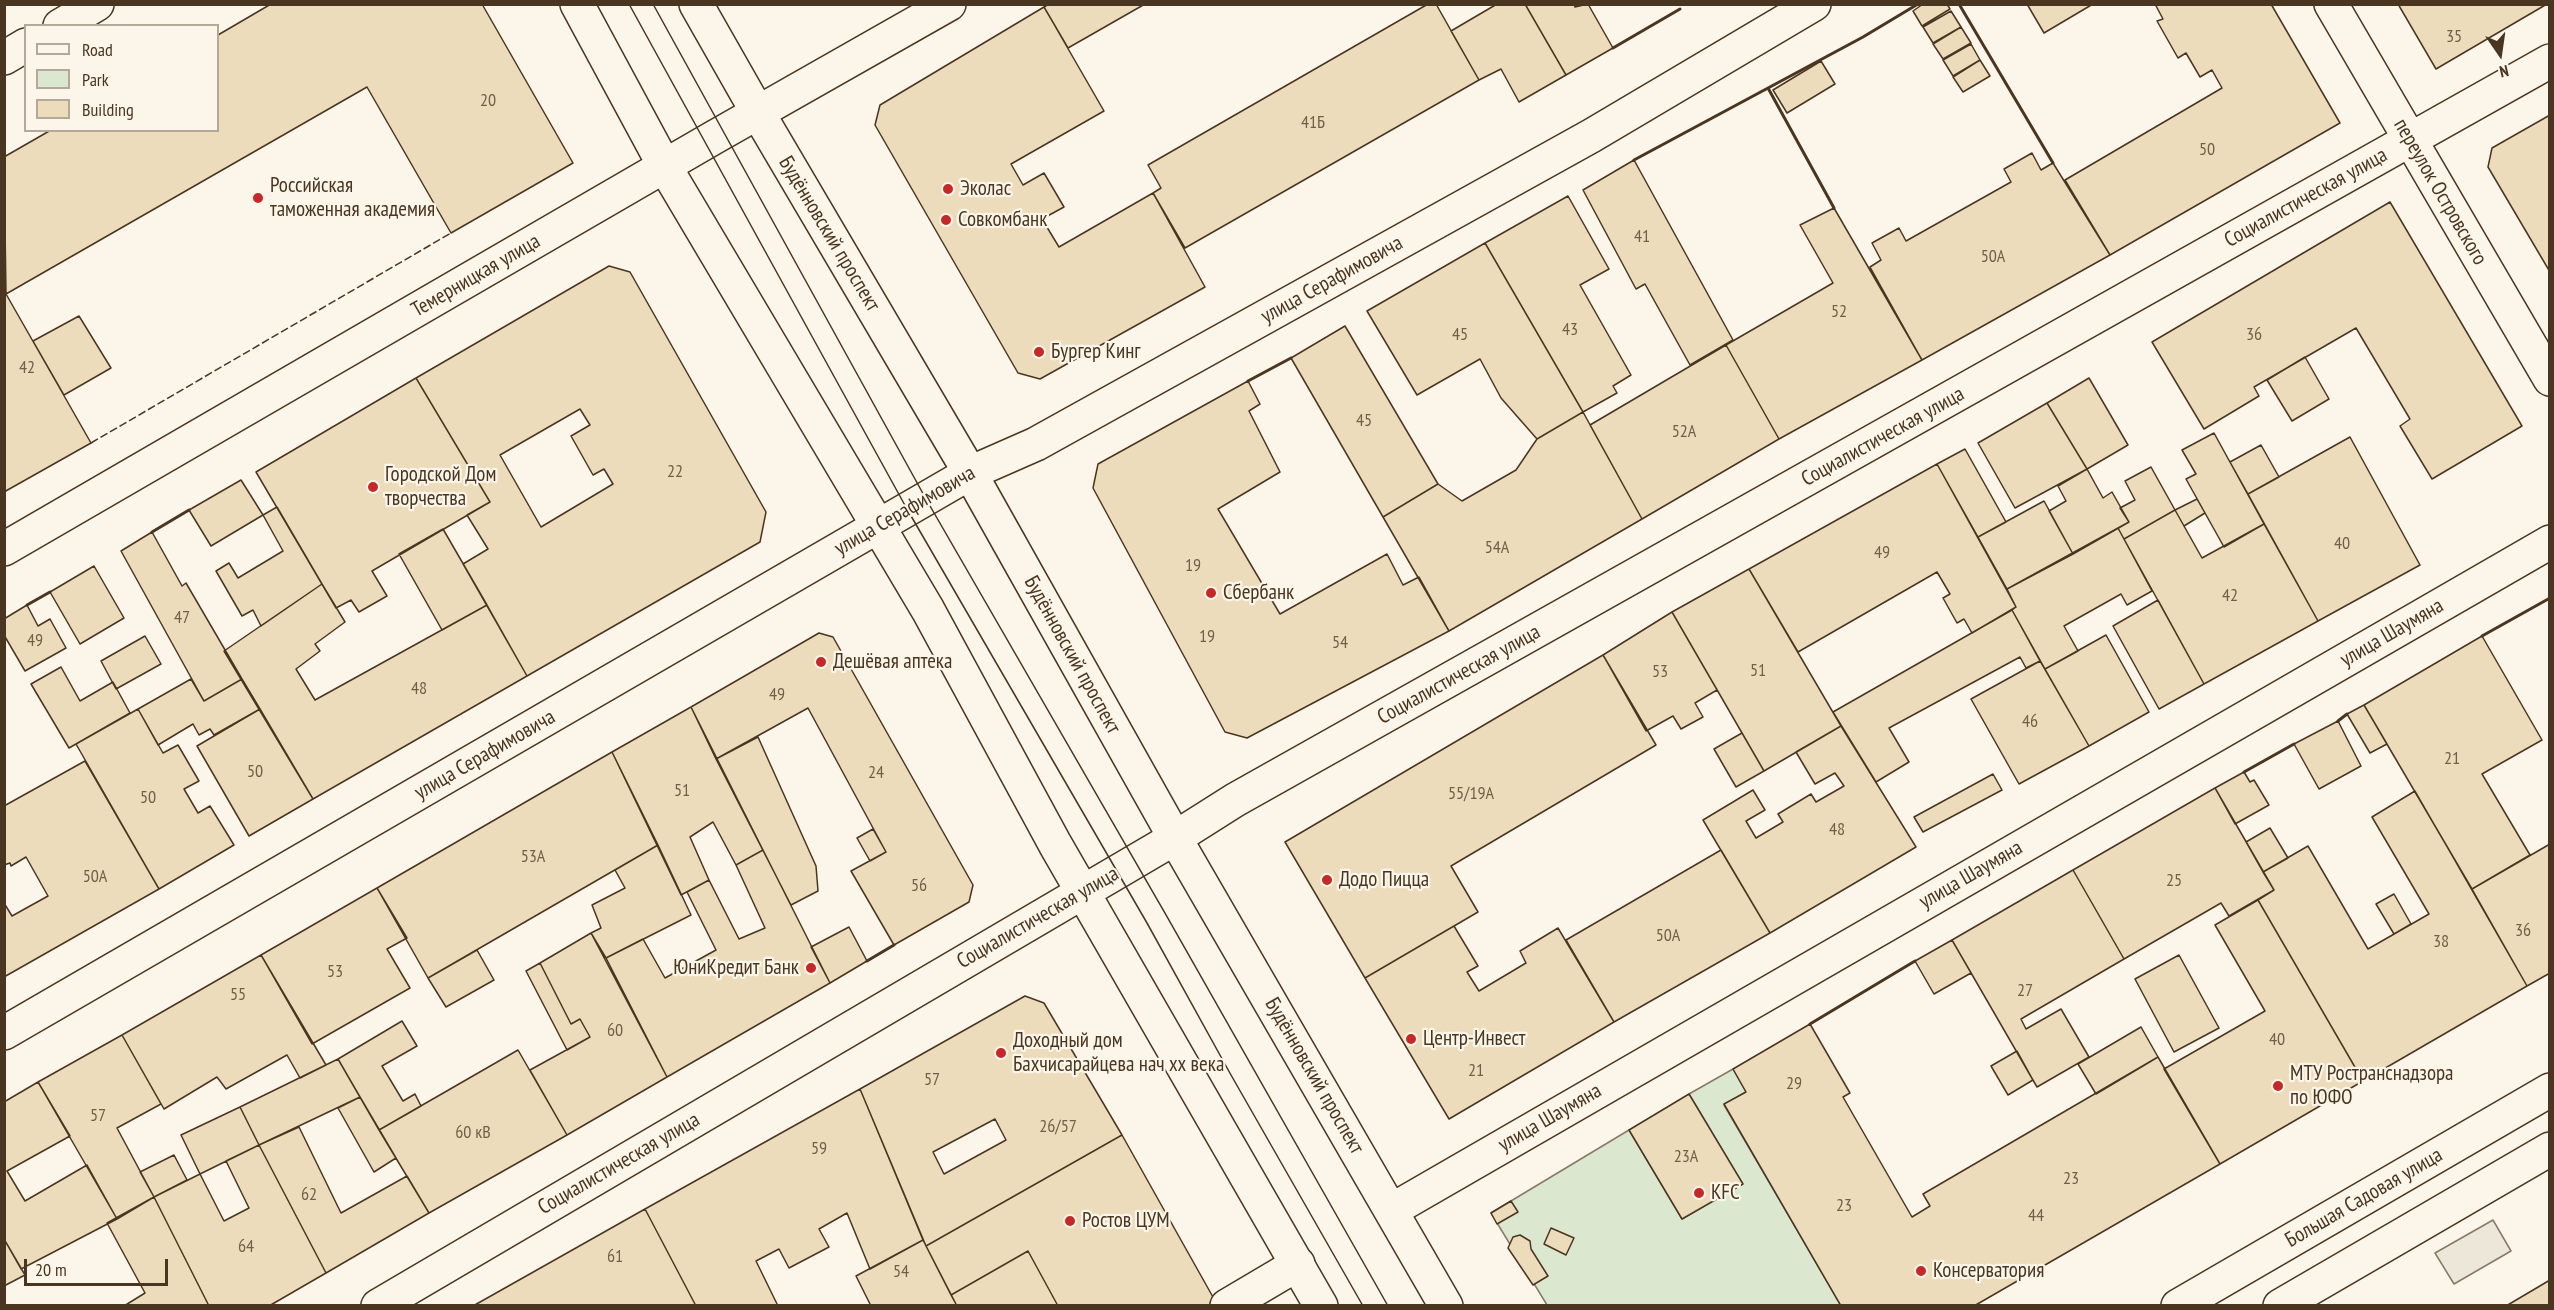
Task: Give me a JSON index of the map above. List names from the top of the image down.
{
  "streets": {
    "street": [
      "переулок Островского",
      "Социалистическая улица",
      "Будённовский проспект",
      "Темерницкая улица",
      "улица Серафимовича",
      "улица Шаумяна",
      "Большая Садовая улица"
    ]
  },
  "crossings": [
    ["переулок Островского", "Социалистическая улица"],
    ["Социалистическая улица", "Будённовский проспект"],
    ["Будённовский проспект", "Темерницкая улица"],
    ["Будённовский проспект", "улица Серафимовича"],
    ["Будённовский проспект", "улица Шаумяна"]
  ],
  "places": [
    "Эколас",
    "Российская таможенная академия",
    "Совкомбанк",
    "Бургер Кинг",
    "Городской Дом творчества",
    "Сбербанк",
    "Дешёвая аптека",
    "Додо Пицца",
    "ЮниКредит Банк",
    "Центр-Инвест",
    "Доходный дом Бахчисарайцева нач xx века",
    "МТУ Ространснадзора по ЮФО",
    "KFC",
    "Ростов ЦУМ",
    "Консерватория"
  ],
  "house_numbers": [
    "35",
    "20",
    "41Б",
    "50",
    "41",
    "50А",
    "52",
    "43",
    "45",
    "36",
    "42",
    "45",
    "52А",
    "22",
    "40",
    "54А",
    "49",
    "19",
    "42",
    "47",
    "19",
    "49",
    "54",
    "51",
    "53",
    "48",
    "49",
    "46",
    "21",
    "50",
    "24",
    "51",
    "55/19А",
    "50",
    "48",
    "53А",
    "50А",
    "25",
    "56",
    "36",
    "50А",
    "38",
    "53",
    "27",
    "55",
    "60",
    "40",
    "21",
    "57",
    "29",
    "57",
    "26/57",
    "60 кВ",
    "59",
    "23А",
    "23",
    "62",
    "23",
    "44",
    "64",
    "61",
    "54"
  ],
  "legend": ["Road", "Park", "Building"],
  "scale_bar": "20 m",
  "north": "bottom"
}
